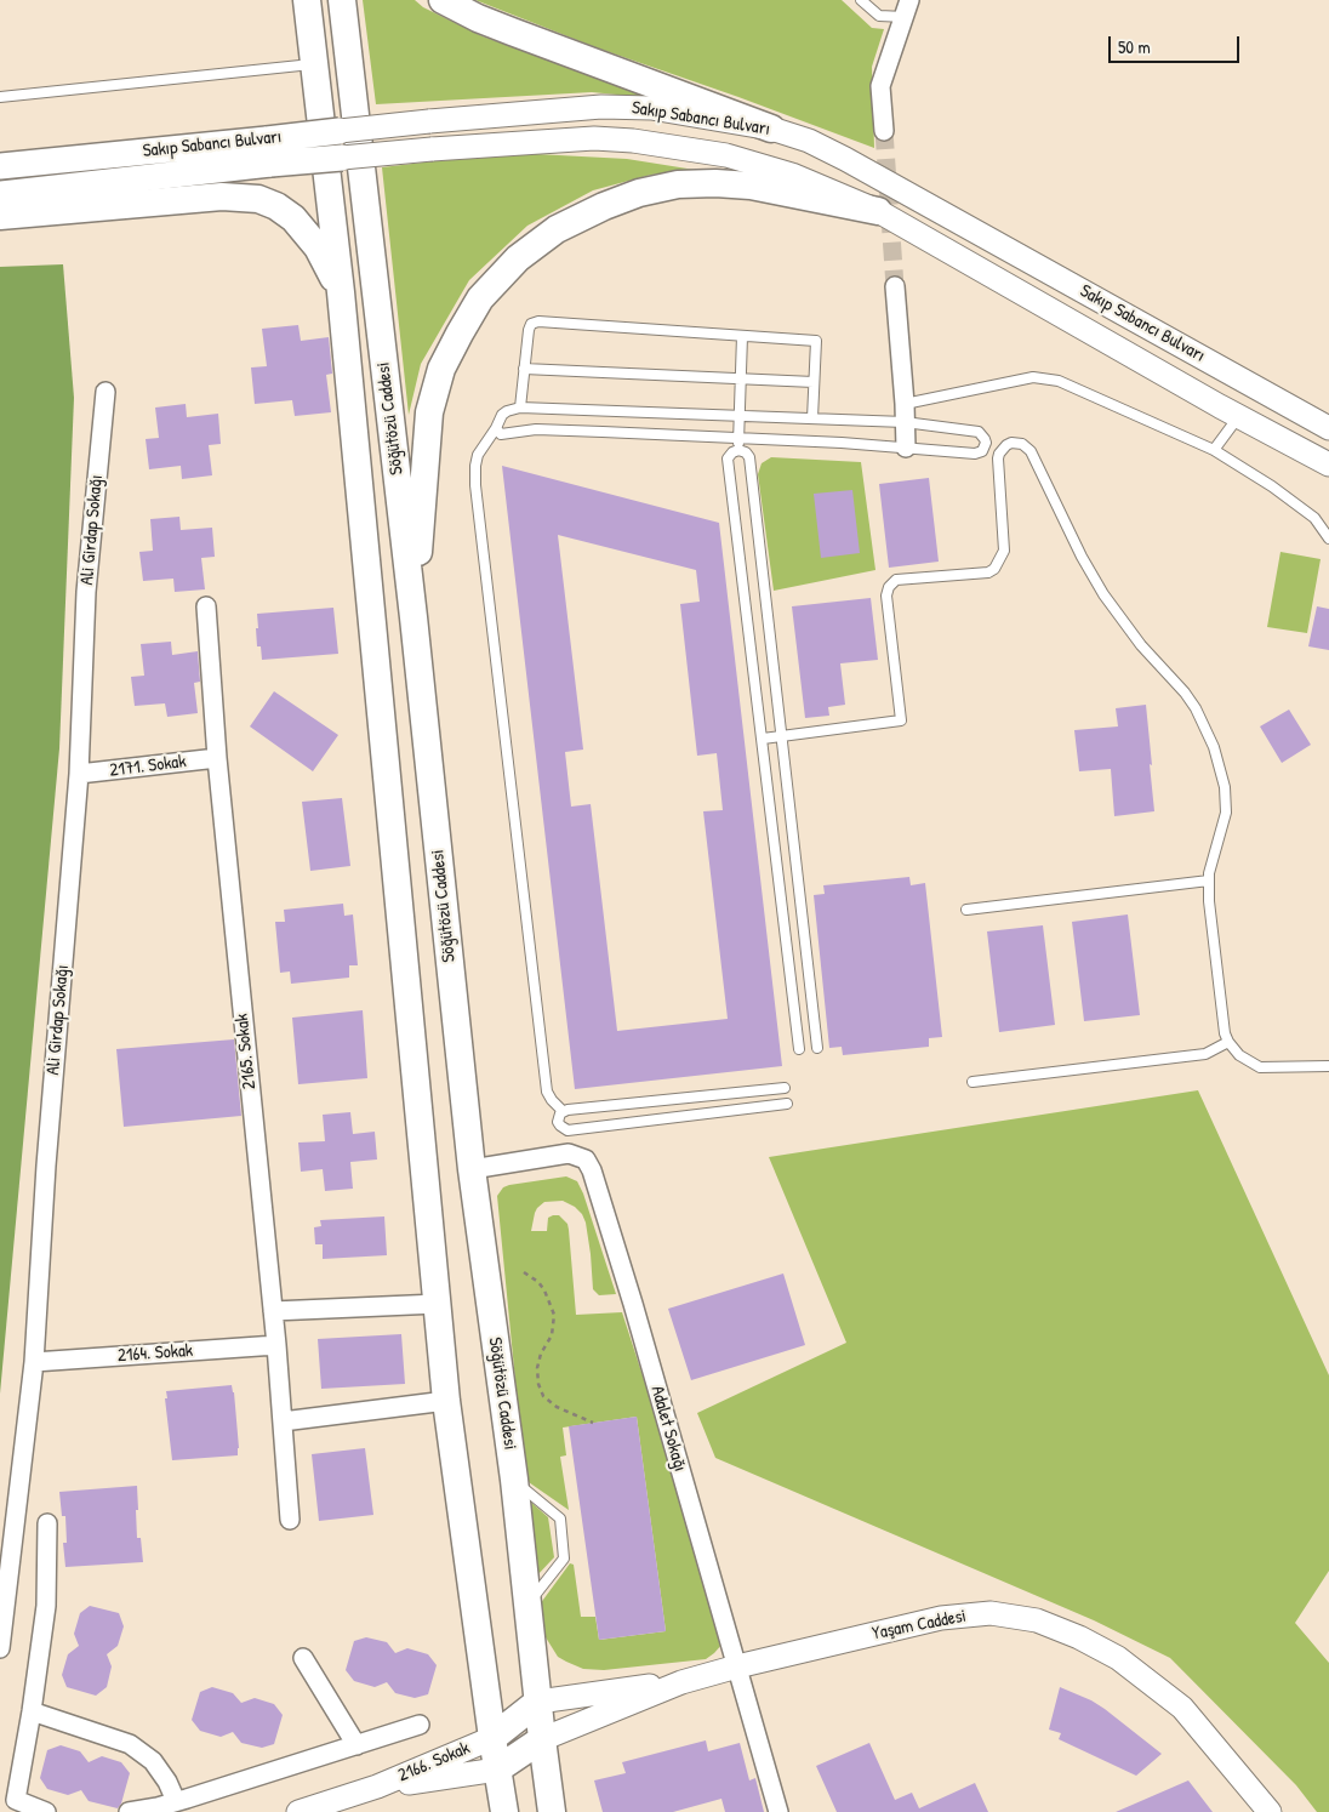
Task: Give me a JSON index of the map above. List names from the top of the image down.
{
  "streets": {
    "main road": ["Sakıp Sabancı Bulvarı", "Söğütözü Caddesi"],
    "street": [
      "Ali Girdap Sokağı",
      "2171. Sokak",
      "2165. Sokak",
      "2164. Sokak",
      "Adalet Sokağı",
      "Yaşam Caddesi",
      "2166. Sokak"
    ]
  },
  "crossings": [
    ["Söğütözü Caddesi", "Adalet Sokağı"],
    ["Söğütözü Caddesi", "Yaşam Caddesi"],
    ["Söğütözü Caddesi", "2166. Sokak"],
    ["Ali Girdap Sokağı", "2171. Sokak"],
    ["Ali Girdap Sokağı", "2164. Sokak"],
    ["2171. Sokak", "2165. Sokak"],
    ["2165. Sokak", "2164. Sokak"],
    ["Adalet Sokağı", "Yaşam Caddesi"]
  ],
  "scale_bar": "50 m"
}
